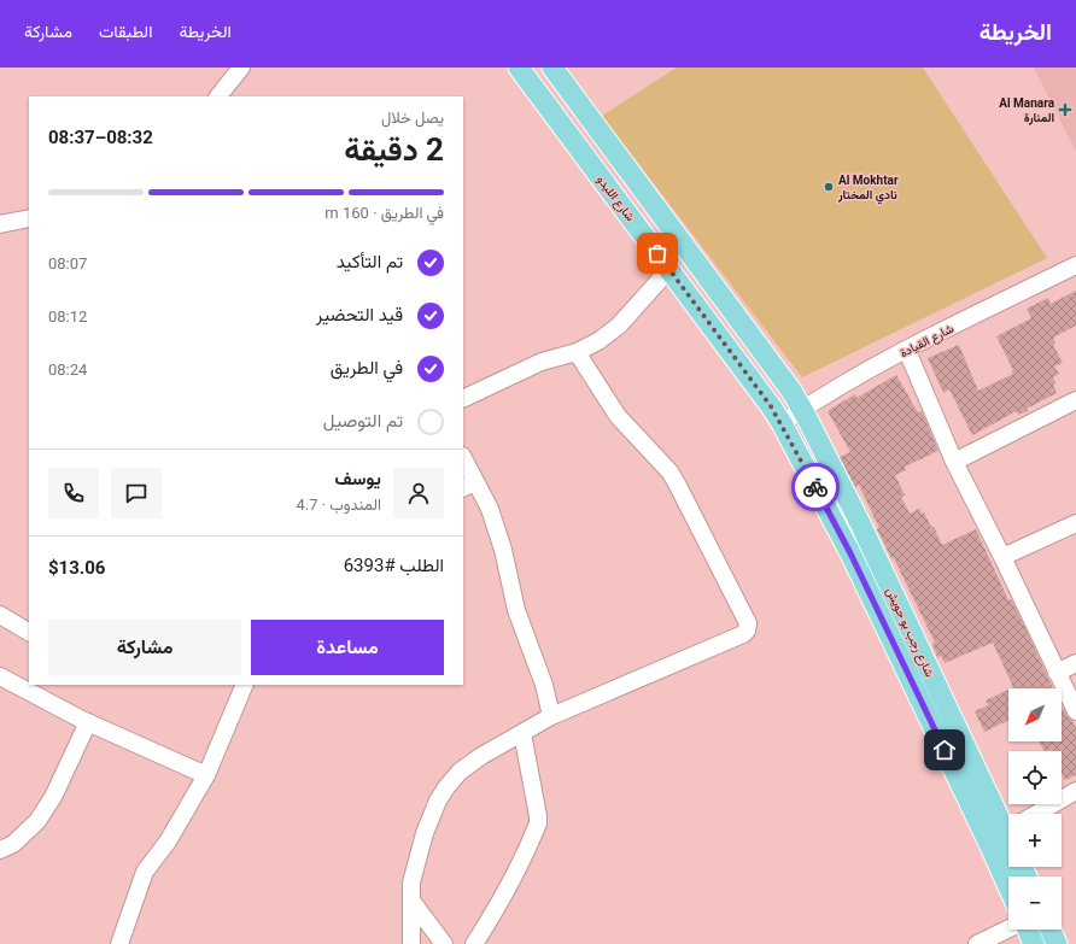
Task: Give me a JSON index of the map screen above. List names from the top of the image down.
{
  "streets": {
    "main road": ["شارع الليدو", "شارع رجب بو حويش"],
    "street": ["شارع القيادة"]
  },
  "crossings": [
    ["شارع الليدو", "شارع القيادة"],
    ["شارع الليدو", "شارع رجب بو حويش"],
    ["شارع القيادة", "شارع رجب بو حويش"]
  ],
  "places": {
    "health": ["Al Manara المنارة"],
    "other": ["Al Mokhtar نادي المختار"]
  },
  "north": "bottom left",
  "page": {
    "header": "الخريطة",
    "nav": ["الخريطة", "الطبقات", "مشاركة"],
    "heading": ["2 دقيقة", "يصل خلال", "08:32–08:37"],
    "panel": [
      "يوسف",
      "المندوب · 4.7",
      "الطلب #6393",
      "$13.06"
    ],
    "bar": "في الطريق · 160 m",
    "list": [
      ["تم التأكيد", "08:07"],
      ["قيد التحضير", "08:12"],
      ["في الطريق", "08:24"],
      "تم التوصيل"
    ],
    "buttons": ["مساعدة", "مشاركة"],
    "map_buttons": ["+", "−"]
  }
}
